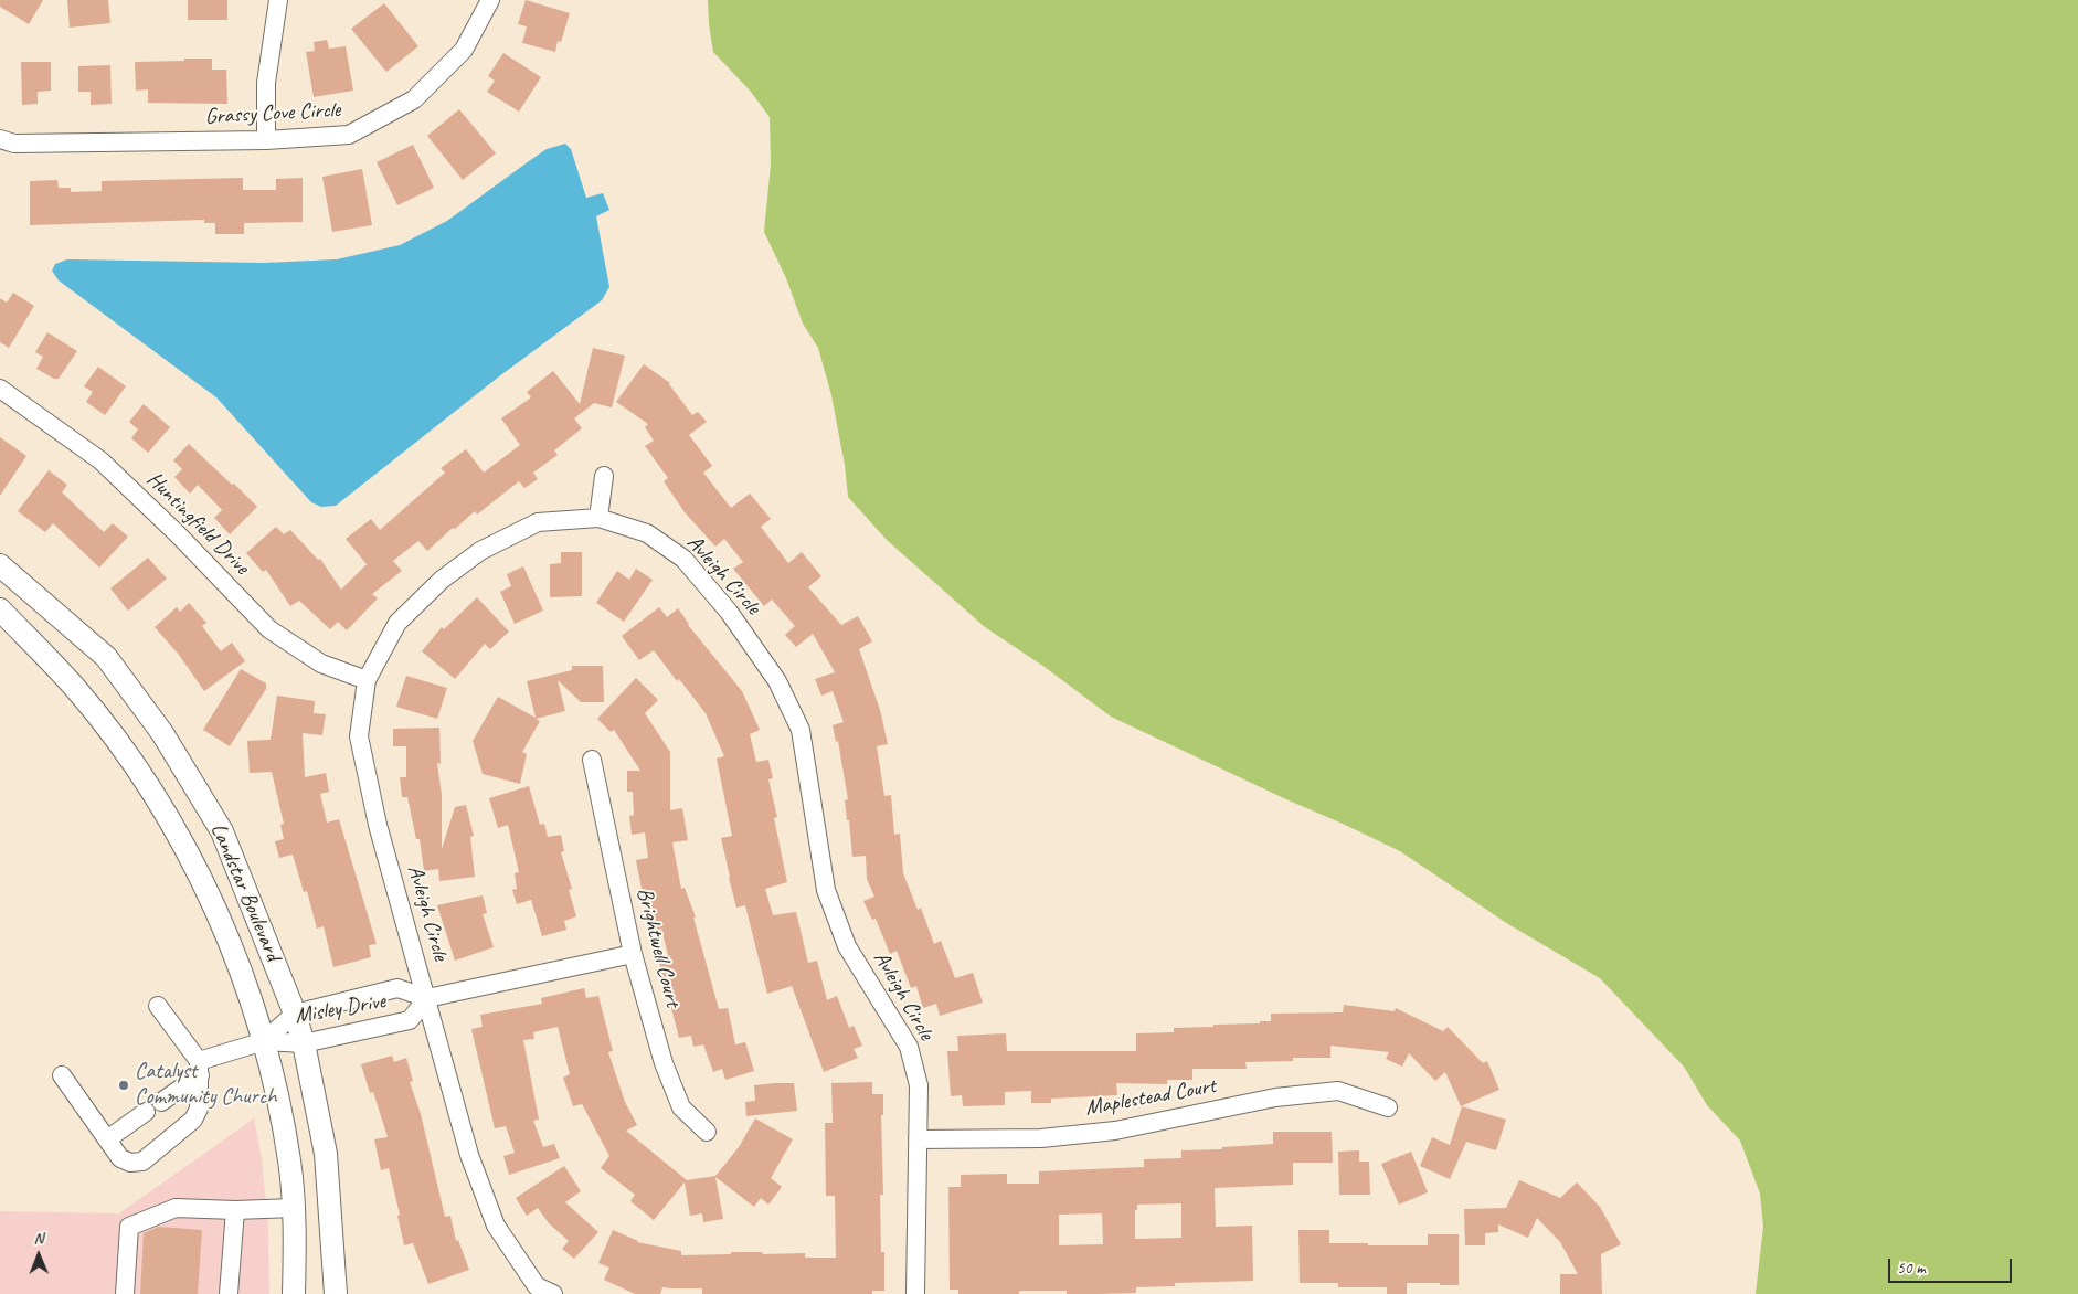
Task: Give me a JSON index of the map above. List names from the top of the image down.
{
  "streets": {
    "main road": ["Landstar Boulevard"],
    "street": [
      "Grassy Cove Circle",
      "Huntingfield Drive",
      "Avleigh Circle",
      "Brightwell Court",
      "Misley Drive",
      "Maplestead Court"
    ]
  },
  "crossings": [
    ["Huntingfield Drive", "Avleigh Circle"],
    ["Avleigh Circle", "Misley Drive"],
    ["Avleigh Circle", "Maplestead Court"],
    ["Landstar Boulevard", "Misley Drive"]
  ],
  "places": ["Catalyst Community Church"],
  "scale_bar": "50 m",
  "north": "top"
}
